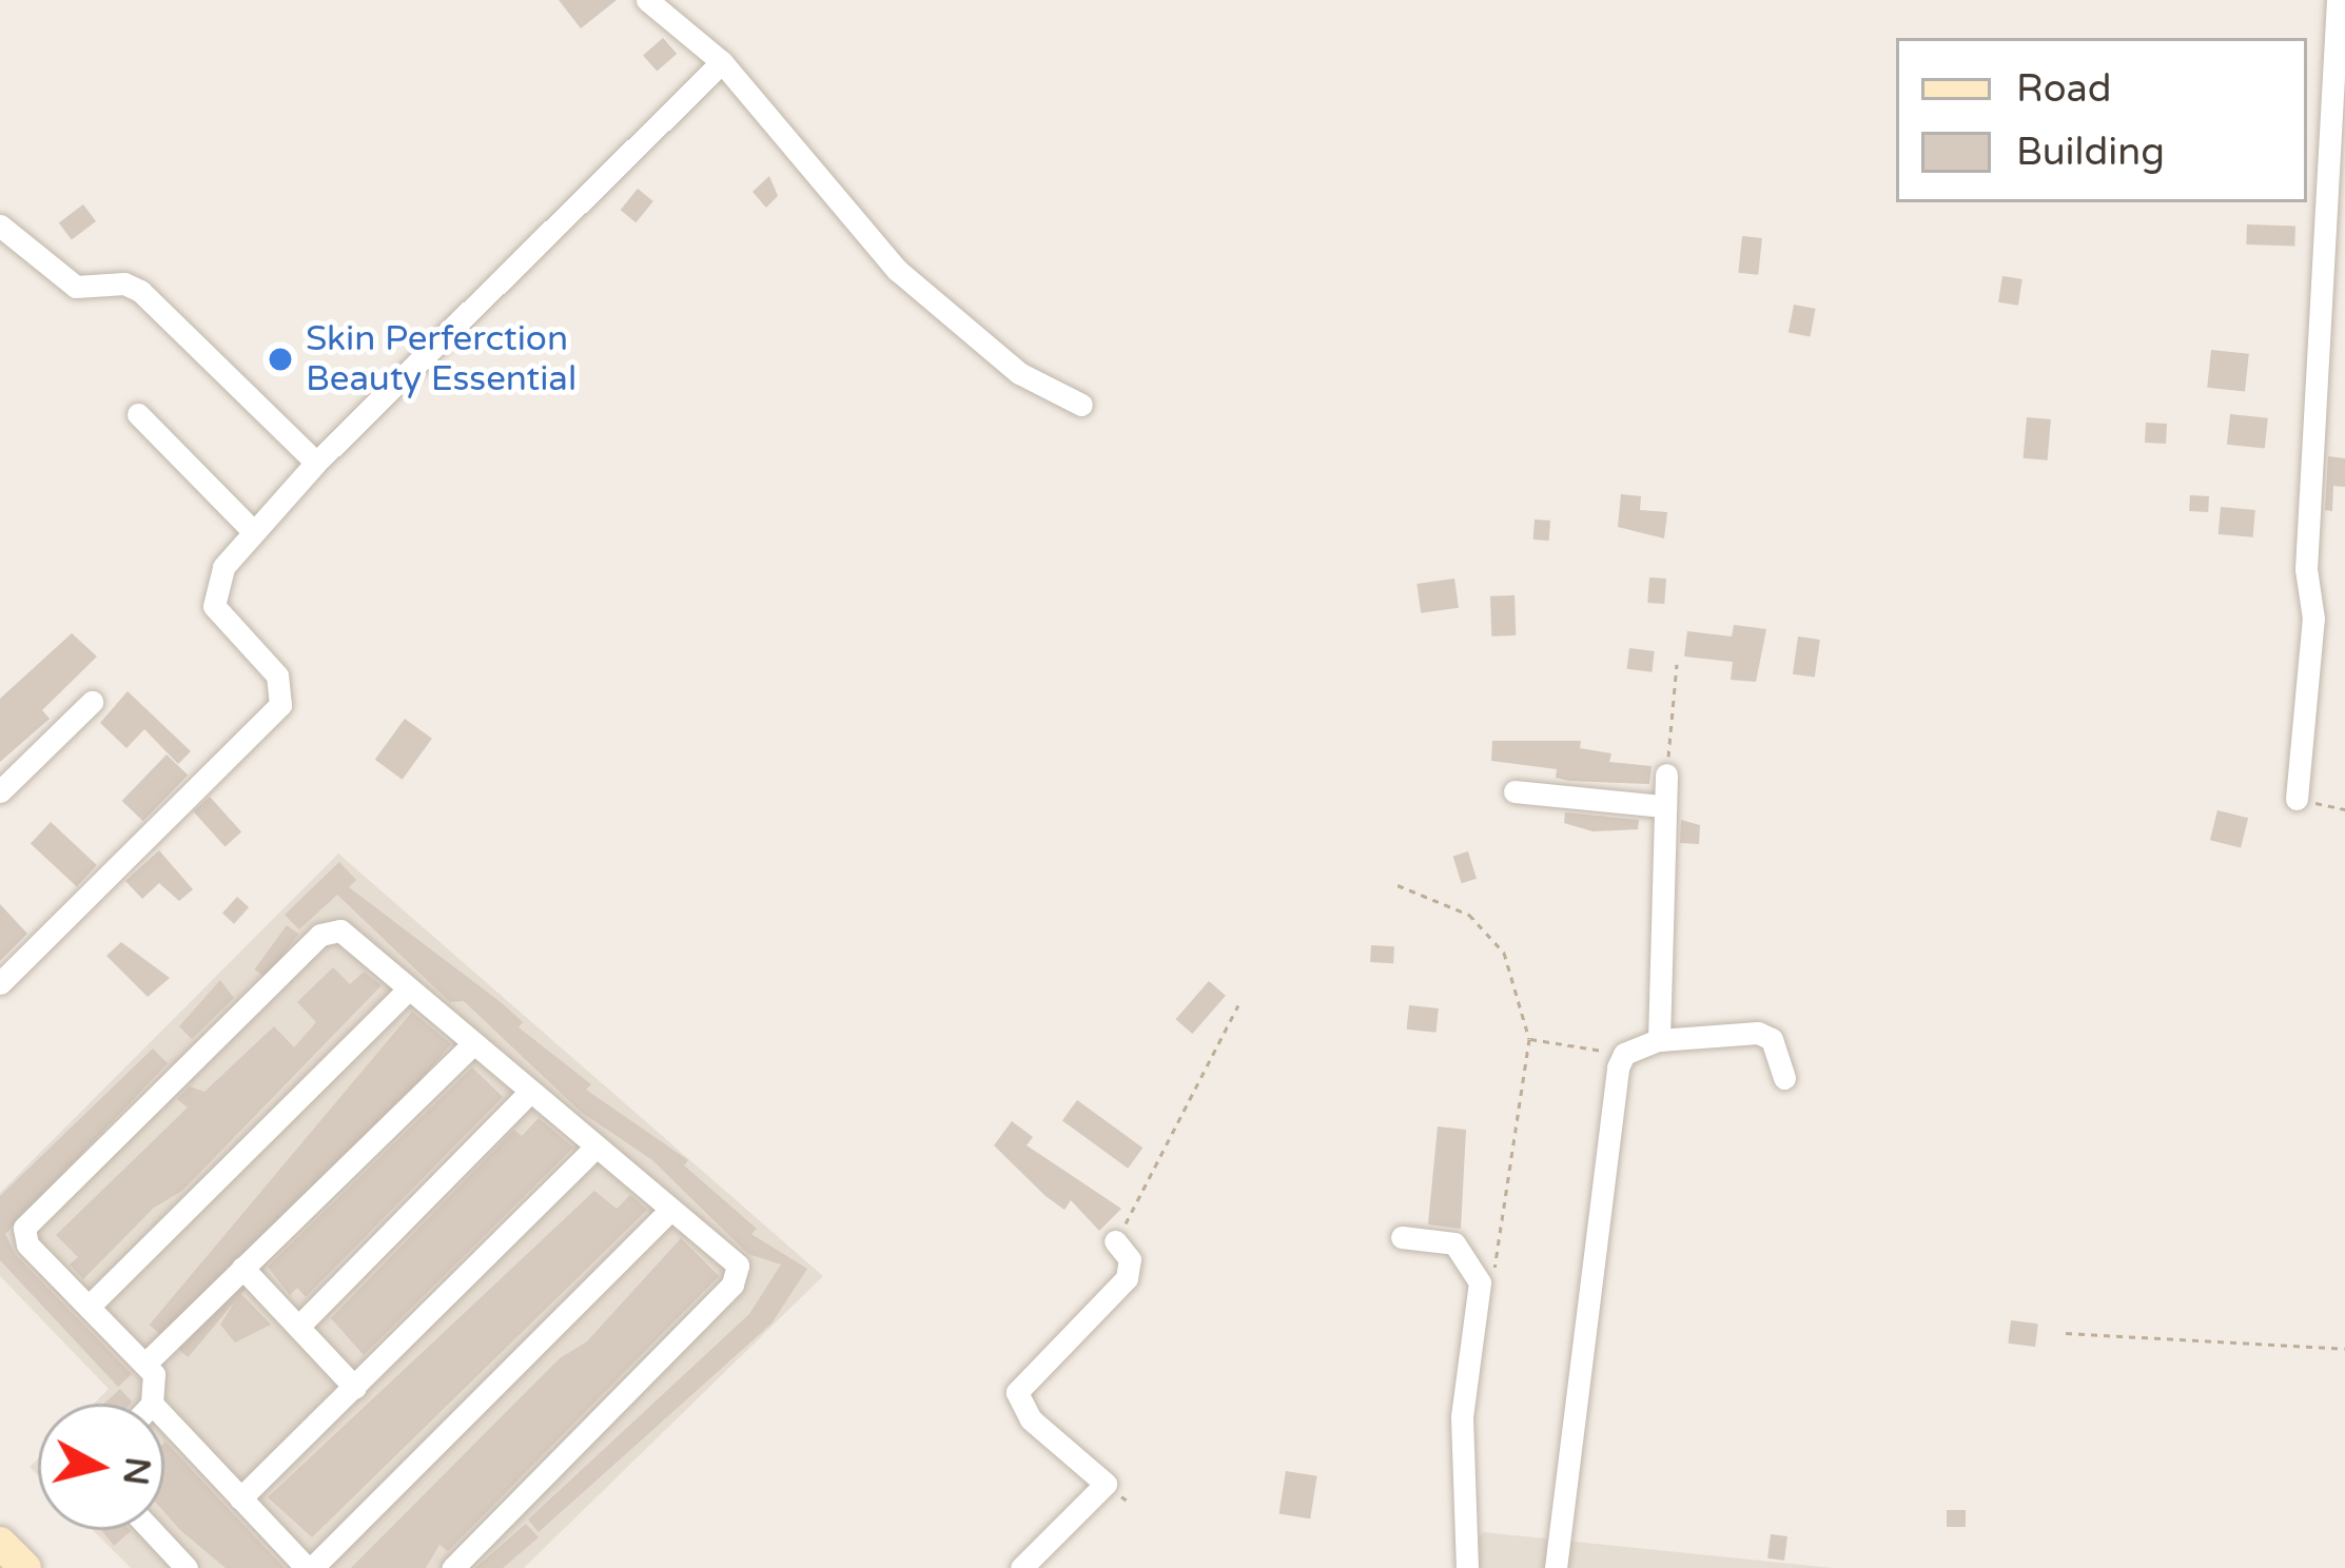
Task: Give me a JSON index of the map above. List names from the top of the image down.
{
  "places": ["Skin Perferction Beauty Essential"],
  "legend": ["Road", "Building"],
  "north": "right"
}
